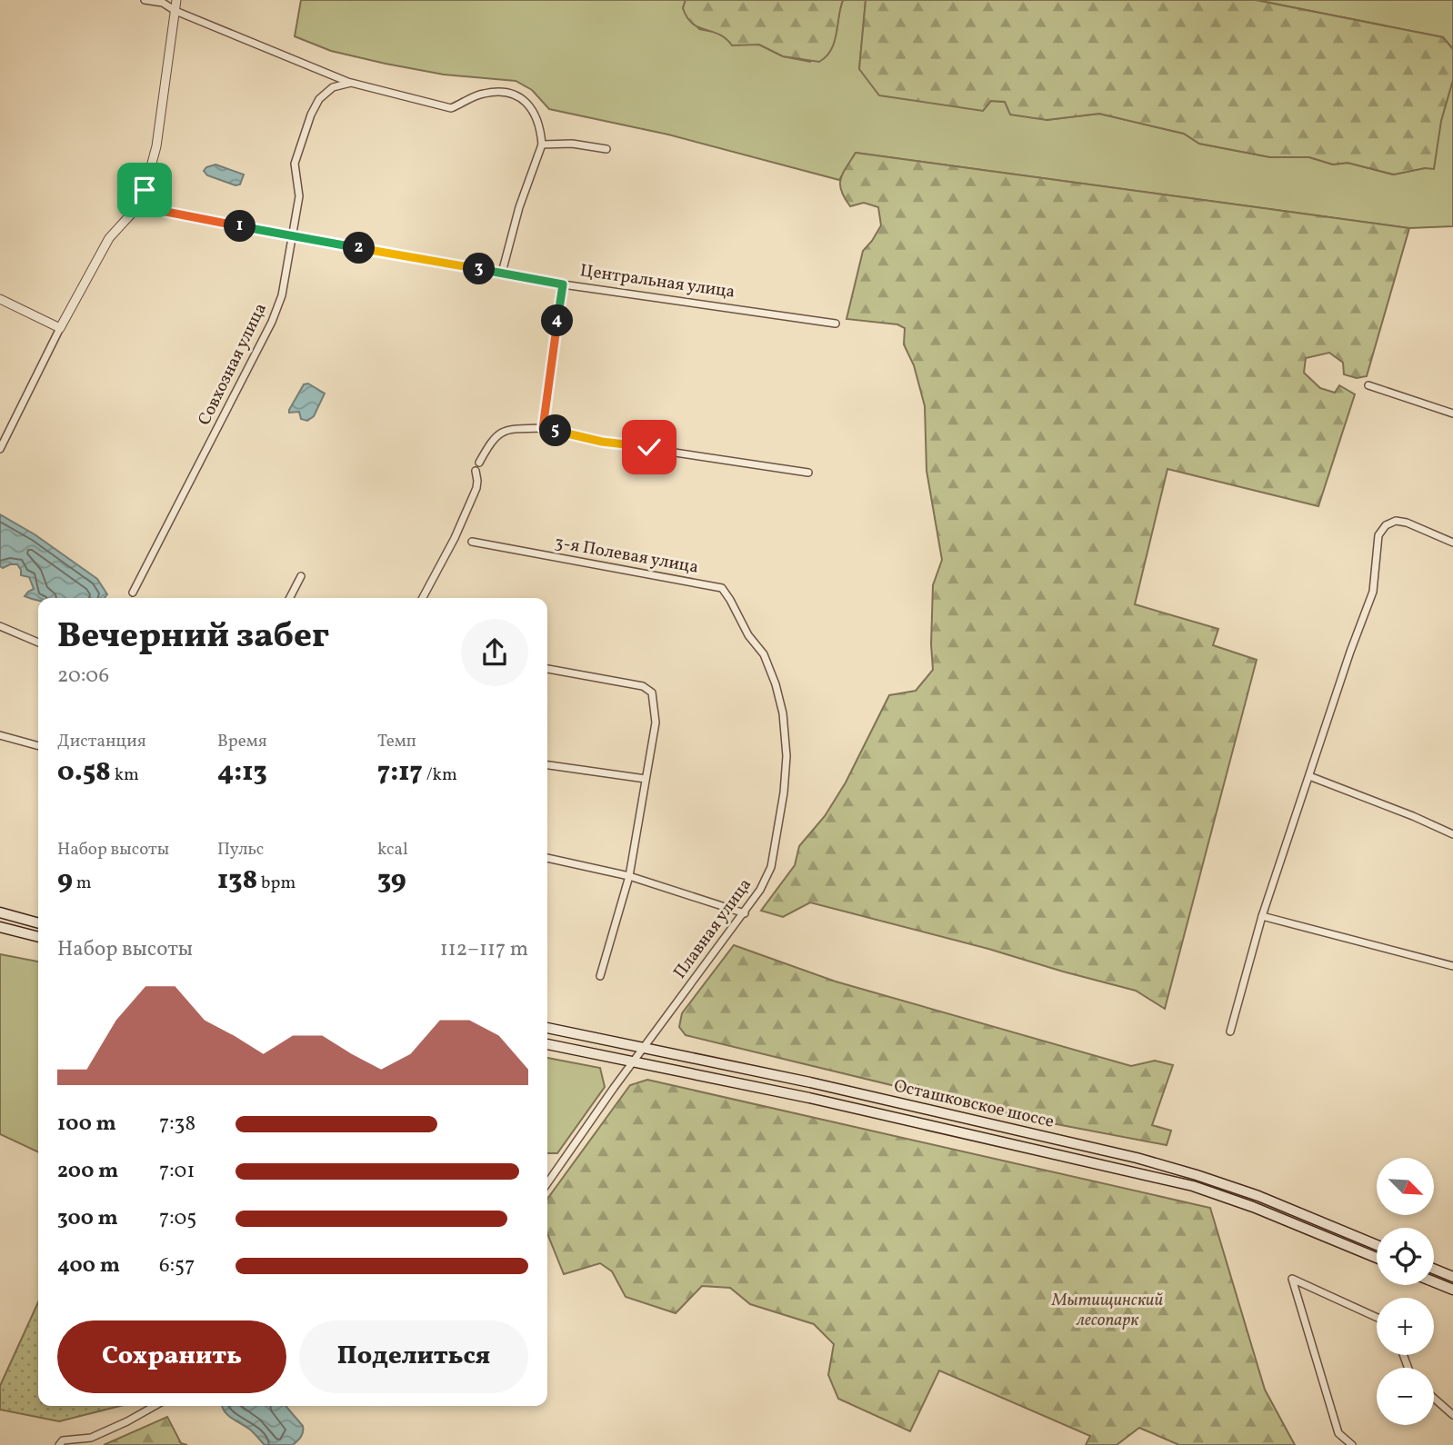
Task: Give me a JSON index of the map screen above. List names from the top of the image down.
{
  "streets": {
    "main road": ["Осташковское шоссе"],
    "street": [
      "Центральная улица",
      "Совхозная улица",
      "3-я Полевая улица",
      "Плавная улица"
    ]
  },
  "crossings": [
    ["Центральная улица", "Совхозная улица"],
    ["3-я Полевая улица", "Плавная улица"],
    ["Плавная улица", "Осташковское шоссе"]
  ],
  "parks": ["Мытищинский лесопарк"],
  "north": "bottom right",
  "page": {
    "pins": [
      "1",
      "2",
      "3",
      "4",
      "5"
    ],
    "heading": ["Вечерний забег", "20:06"],
    "stats": [
      ["Дистанция", "0.58 km"],
      ["Время", "4:13"],
      ["Темп", "7:17 /km"],
      ["Набор высоты", "9 m"],
      ["Пульс", "138 bpm"],
      ["kcal", "39"]
    ],
    "chart": ["Набор высоты", "112–117 m"],
    "list": [
      {
        "name": "100 m",
        "note": "7:38"
      },
      {
        "name": "200 m",
        "note": "7:01"
      },
      {
        "name": "300 m",
        "note": "7:05"
      },
      {
        "name": "400 m",
        "note": "6:57"
      }
    ],
    "map_buttons": ["+", "−"],
    "buttons": ["Сохранить", "Поделиться"]
  }
}
